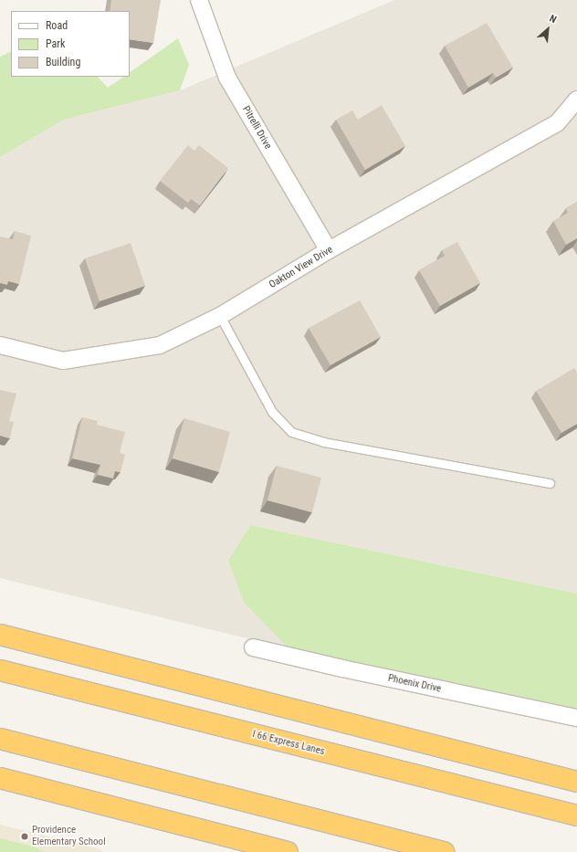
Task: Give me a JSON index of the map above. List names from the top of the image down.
{
  "streets": {
    "highway": ["I 66 Express Lanes"],
    "street": ["Pitrelli Drive", "Oakton View Drive", "Phoenix Drive"]
  },
  "crossings": [
    ["Pitrelli Drive", "Oakton View Drive"]
  ],
  "places": ["Providence Elementary School"],
  "legend": ["Road", "Park", "Building"],
  "north": "top right"
}
